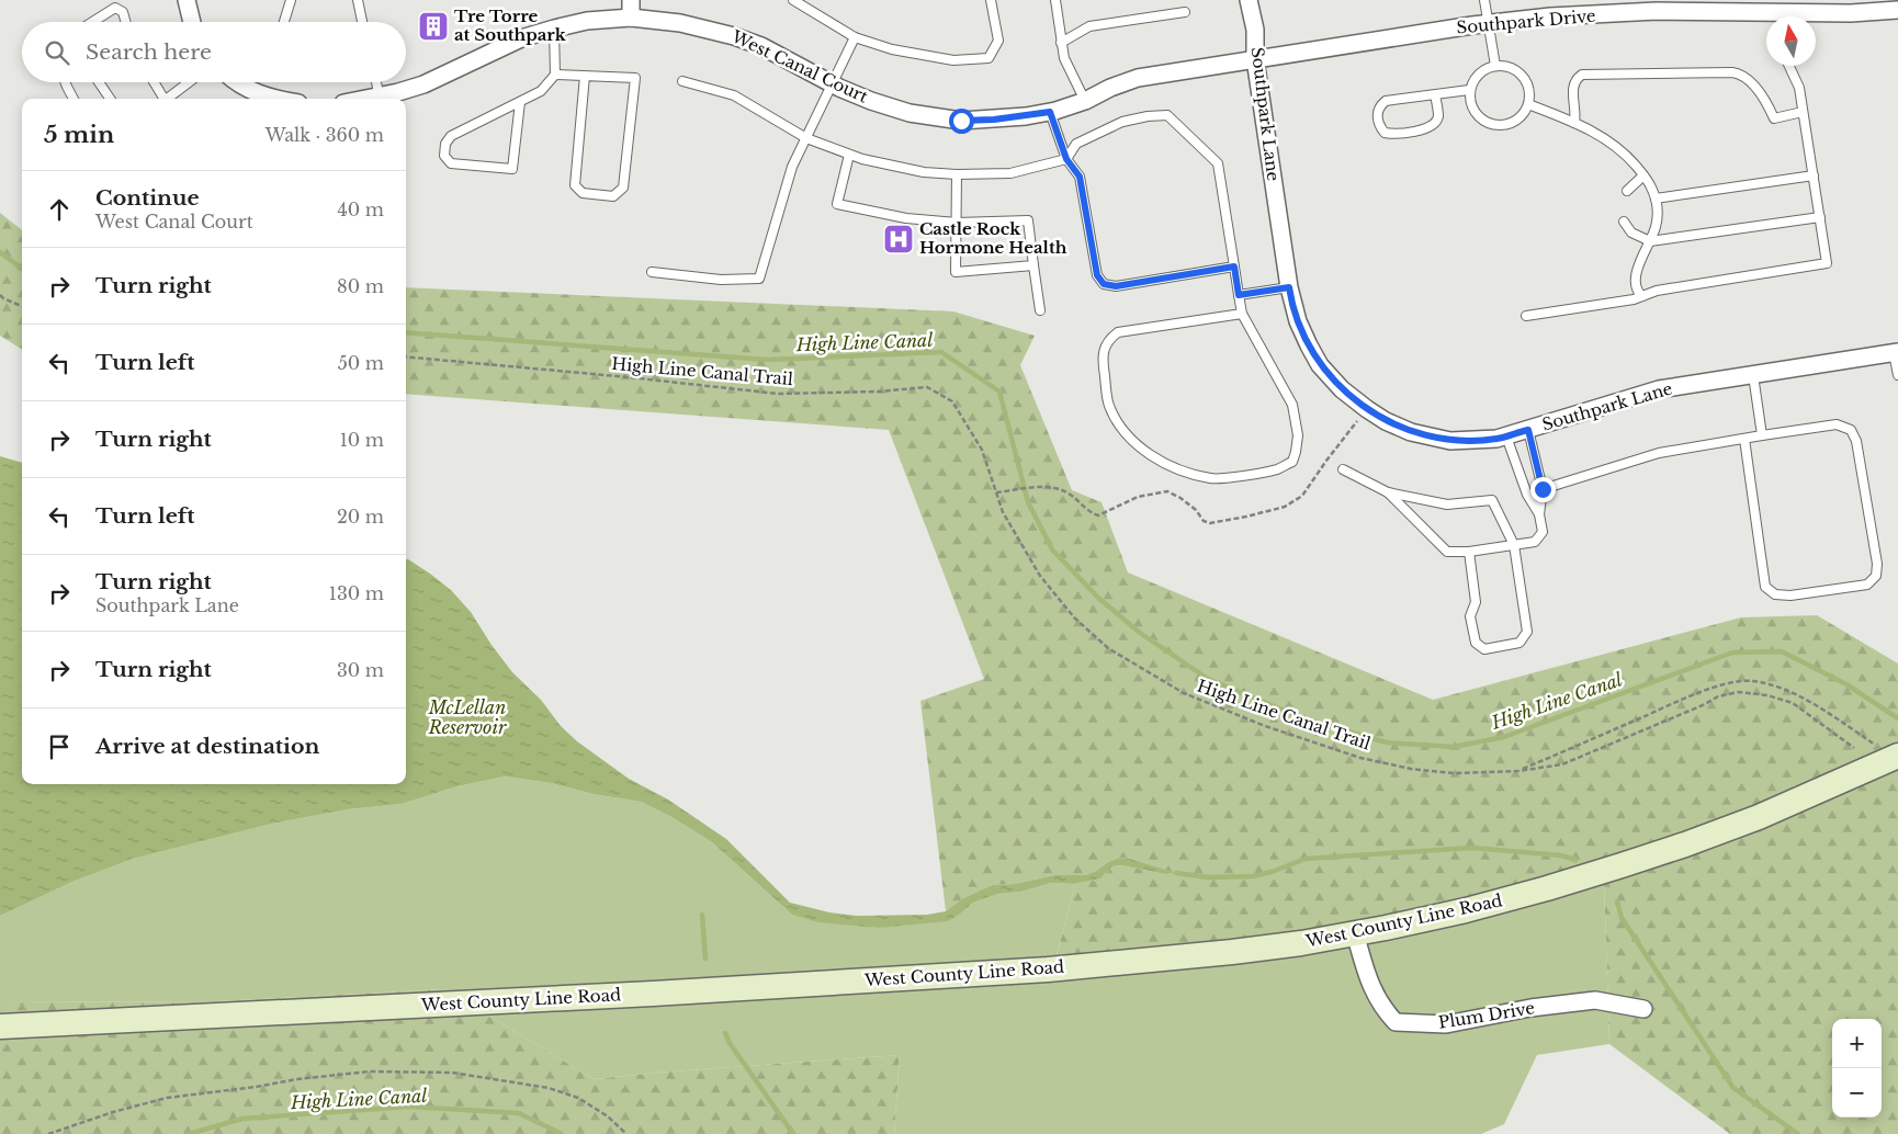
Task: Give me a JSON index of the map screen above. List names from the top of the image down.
{
  "streets": {
    "main road": ["West County Line Road"],
    "street": [
      "Southpark Drive",
      "West Canal Court",
      "Southpark Lane",
      "Plum Drive"
    ],
    "path": ["High Line Canal Trail"]
  },
  "crossings": [
    ["Southpark Drive", "West Canal Court"],
    ["Southpark Drive", "Southpark Lane"],
    ["West Canal Court", "Southpark Lane"],
    ["West County Line Road", "Plum Drive"]
  ],
  "water": ["High Line Canal", "McLellan Reservoir"],
  "places": {
    "building": ["Tre Torre at Southpark"],
    "hospital": ["Castle Rock Hormone Health"]
  },
  "north": "top",
  "page": {
    "search": "Search here",
    "heading": ["5 min", "Walk · 360 m"],
    "list": [
      ["Continue", "West Canal Court", "40 m"],
      ["Turn right", "80 m"],
      ["Turn left", "50 m"],
      ["Turn right", "10 m"],
      ["Turn left", "20 m"],
      ["Turn right", "Southpark Lane", "130 m"],
      ["Turn right", "30 m"],
      "Arrive at destination"
    ],
    "map_buttons": ["+", "−"]
  }
}
